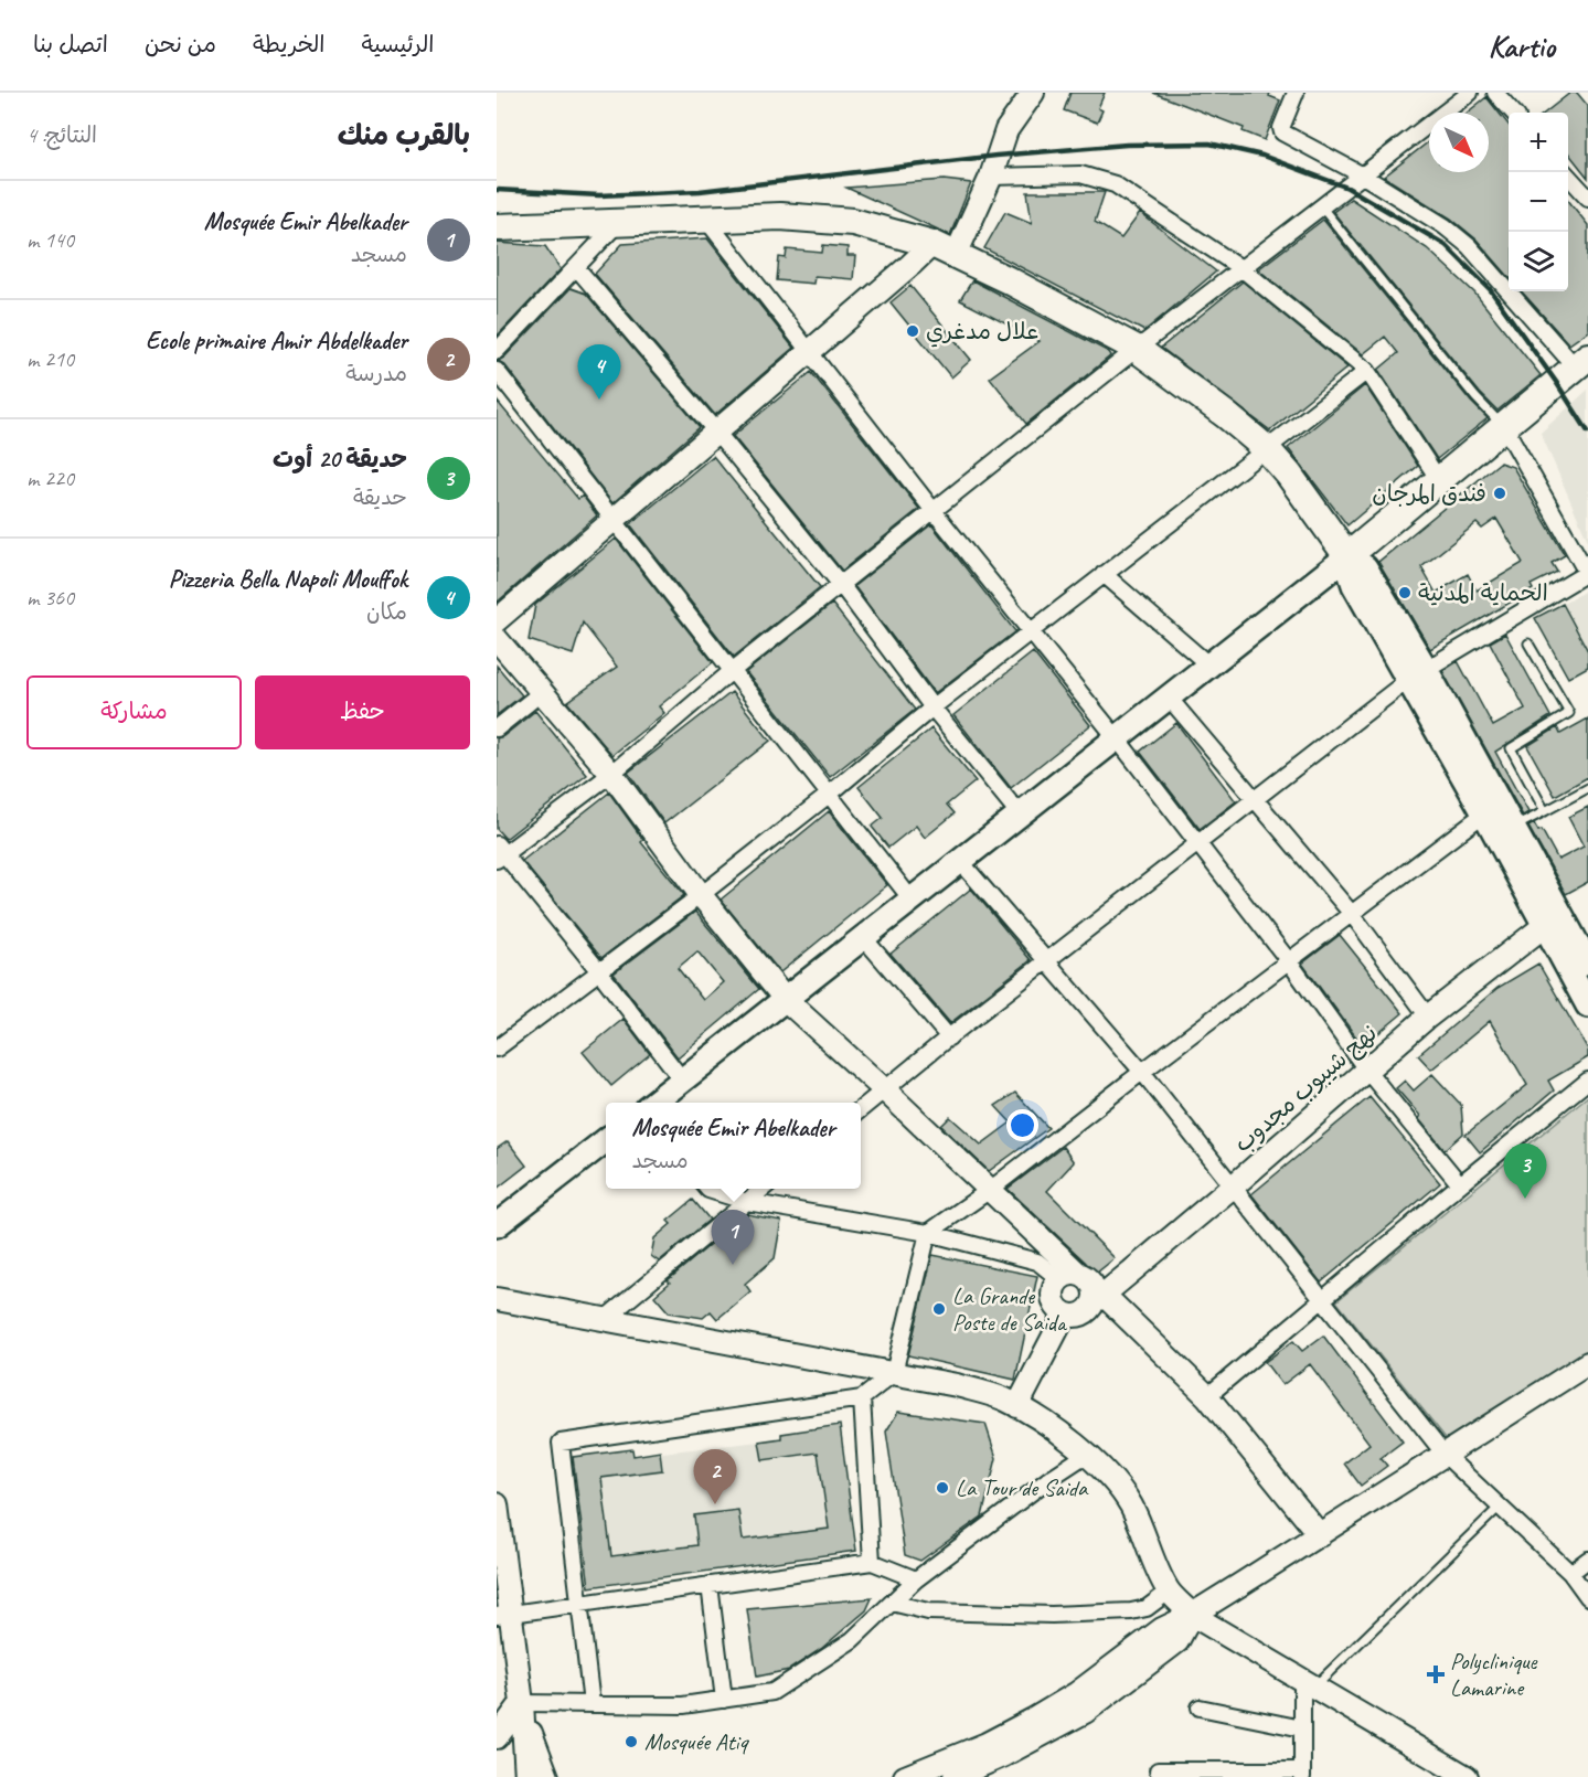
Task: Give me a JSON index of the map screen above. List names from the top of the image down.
{
  "streets": {
    "street": ["نهج شيبوب مجدوب"]
  },
  "places": {
    "other": [
      "علال مدغري",
      "فندق المرجان",
      "الحماية المدنية",
      "La Grande Poste de Saida",
      "La Tour de Saida",
      "Mosquée Atiq"
    ],
    "health": ["Polyclinique Lamarine"]
  },
  "north": "bottom right",
  "page": {
    "header": "Kartio",
    "nav": [
      "الرئيسية",
      "الخريطة",
      "من نحن",
      "اتصل بنا"
    ],
    "heading": ["بالقرب منك", "النتائج: 4"],
    "map_buttons": ["+", "−"],
    "list": [
      {
        "mark": "1",
        "name": "Mosquée Emir Abelkader",
        "note": "مسجد",
        "value": "140 m"
      },
      {
        "mark": "2",
        "name": "Ecole primaire Amir Abdelkader",
        "note": "مدرسة",
        "value": "210 m"
      },
      {
        "mark": "3",
        "name": "حديقة 20 أوت",
        "note": "حديقة",
        "value": "220 m"
      },
      {
        "mark": "4",
        "name": "Pizzeria Bella Napoli Mouffok",
        "note": "مكان",
        "value": "360 m"
      }
    ],
    "pins": [
      "4",
      "3",
      "1",
      "2"
    ],
    "buttons": ["حفظ", "مشاركة"],
    "popup": ["Mosquée Emir Abelkader", "مسجد"]
  }
}
